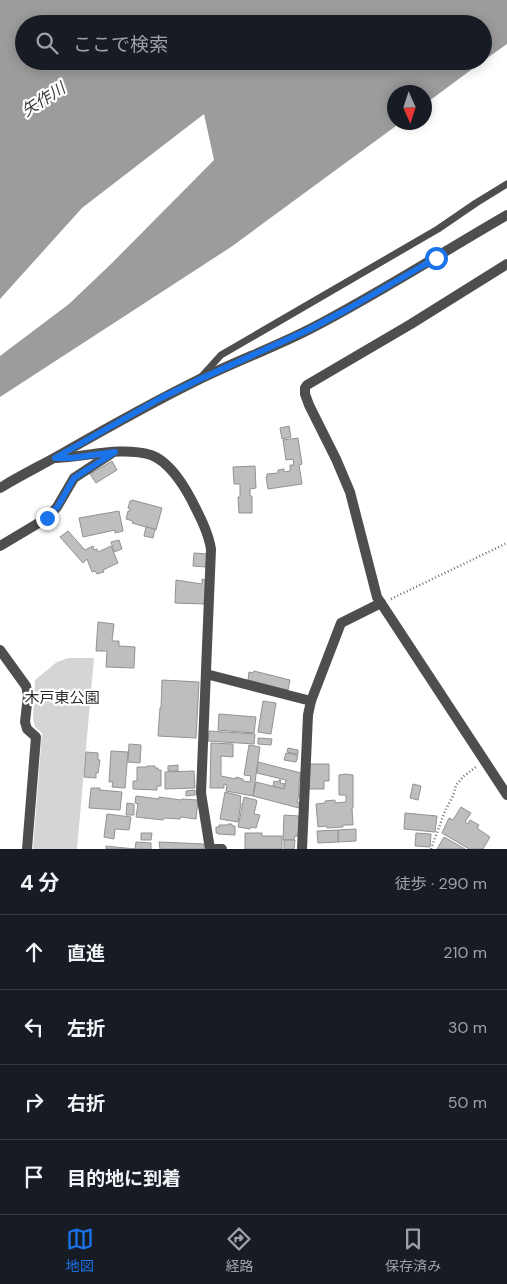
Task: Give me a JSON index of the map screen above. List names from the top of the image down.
{
  "water": ["矢作川"],
  "parks": ["木戸東公園"],
  "north": "bottom",
  "page": {
    "search": "ここで検索",
    "heading": ["4 分", "徒歩 · 290 m"],
    "list": [
      ["直進", "210 m"],
      ["左折", "30 m"],
      ["右折", "50 m"],
      "目的地に到着"
    ],
    "nav": ["地図", "経路", "保存済み"]
  }
}
